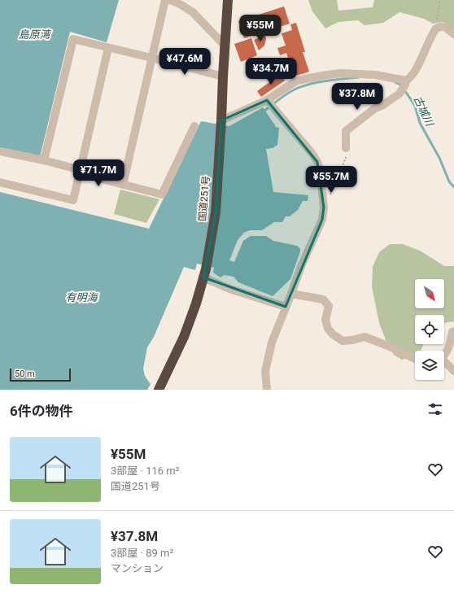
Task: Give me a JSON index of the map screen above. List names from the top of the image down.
{
  "streets": {
    "highway": ["国道251号"]
  },
  "water": ["島原湾", "古城川", "有明海"],
  "scale_bar": "50 m",
  "north": "bottom right",
  "page": {
    "price": [
      "¥55M",
      "¥47.6M",
      "¥34.7M",
      "¥37.8M",
      "¥71.7M",
      "¥55.7M"
    ],
    "scale": "50 m",
    "heading": "6件の物件",
    "list": [
      {
        "name": "¥55M",
        "note": "3部屋 · 116 m² · 国道251号"
      },
      {
        "name": "¥37.8M",
        "note": "3部屋 · 89 m² · マンション"
      }
    ]
  }
}
